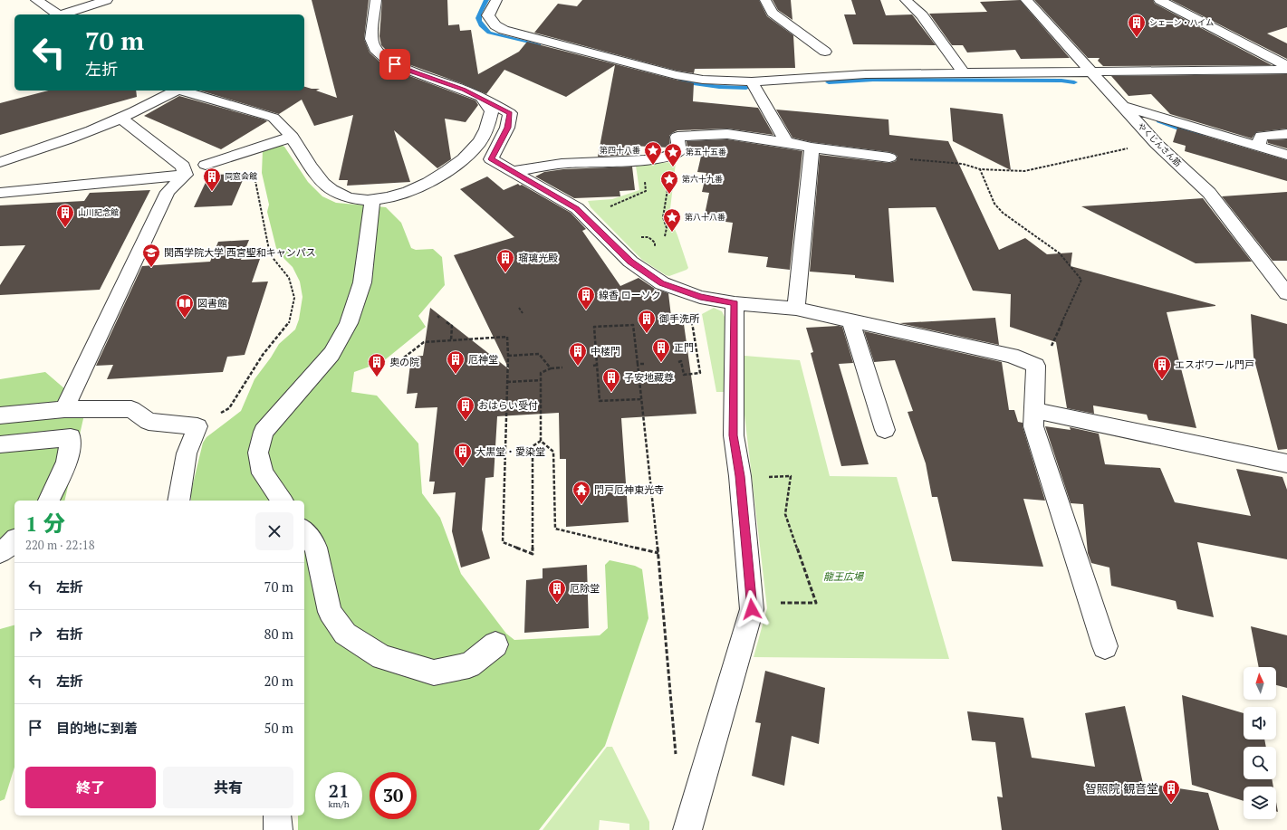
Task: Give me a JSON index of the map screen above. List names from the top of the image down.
{
  "streets": {
    "street": ["やくじんさん筋"]
  },
  "parks": ["龍王広場"],
  "places": {
    "building": [
      "シェーン・ハイム",
      "同窓会館",
      "山川記念館",
      "瑠璃光殿",
      "線香 ローソク",
      "御手洗所",
      "正門",
      "中楼門",
      "厄神堂",
      "奥の院",
      "エスポワール門戸",
      "子安地藏尊",
      "おはらい受付",
      "大黒堂・愛染堂",
      "厄除堂",
      "智照院 観音堂"
    ],
    "place": [
      "第四十八番",
      "第五十五番",
      "第六十九番",
      "第八十八番"
    ],
    "school or university": ["関西学院大学 西宮聖和キャンパス"],
    "library": ["図書館"],
    "temple": ["門戸厄神東光寺"]
  },
  "north": "top",
  "page": {
    "turn": ["70 m", "左折"],
    "heading": ["1 分", "220 m · 22:18"],
    "list": [
      {
        "name": "左折",
        "value": "70 m"
      },
      {
        "name": "右折",
        "value": "80 m"
      },
      {
        "name": "左折",
        "value": "20 m"
      },
      {
        "name": "目的地に到着",
        "value": "50 m"
      }
    ],
    "buttons": ["終了", "共有"],
    "speed": "21 km/h",
    "limit": "30"
  }
}
